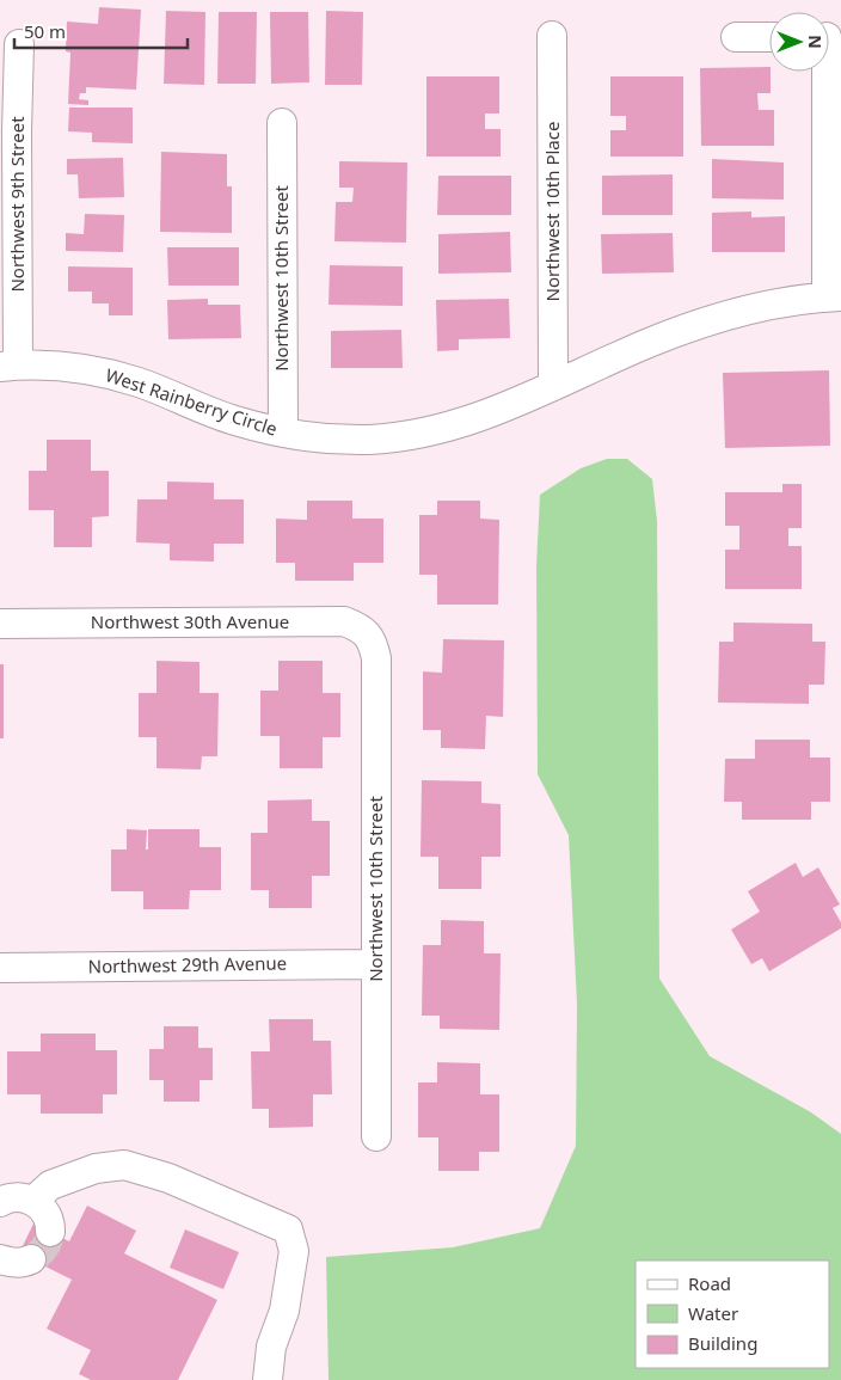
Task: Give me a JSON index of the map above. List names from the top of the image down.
{
  "streets": {
    "street": [
      "Northwest 9th Street",
      "Northwest 10th Place",
      "Northwest 10th Street",
      "West Rainberry Circle",
      "Northwest 30th Avenue",
      "Northwest 29th Avenue"
    ]
  },
  "crossings": [
    ["Northwest 9th Street", "West Rainberry Circle"],
    ["Northwest 10th Place", "West Rainberry Circle"],
    ["Northwest 10th Street", "West Rainberry Circle"],
    ["Northwest 10th Street", "Northwest 30th Avenue"],
    ["Northwest 10th Street", "Northwest 29th Avenue"]
  ],
  "legend": ["Road", "Water", "Building"],
  "scale_bar": "50 m",
  "north": "right"
}
